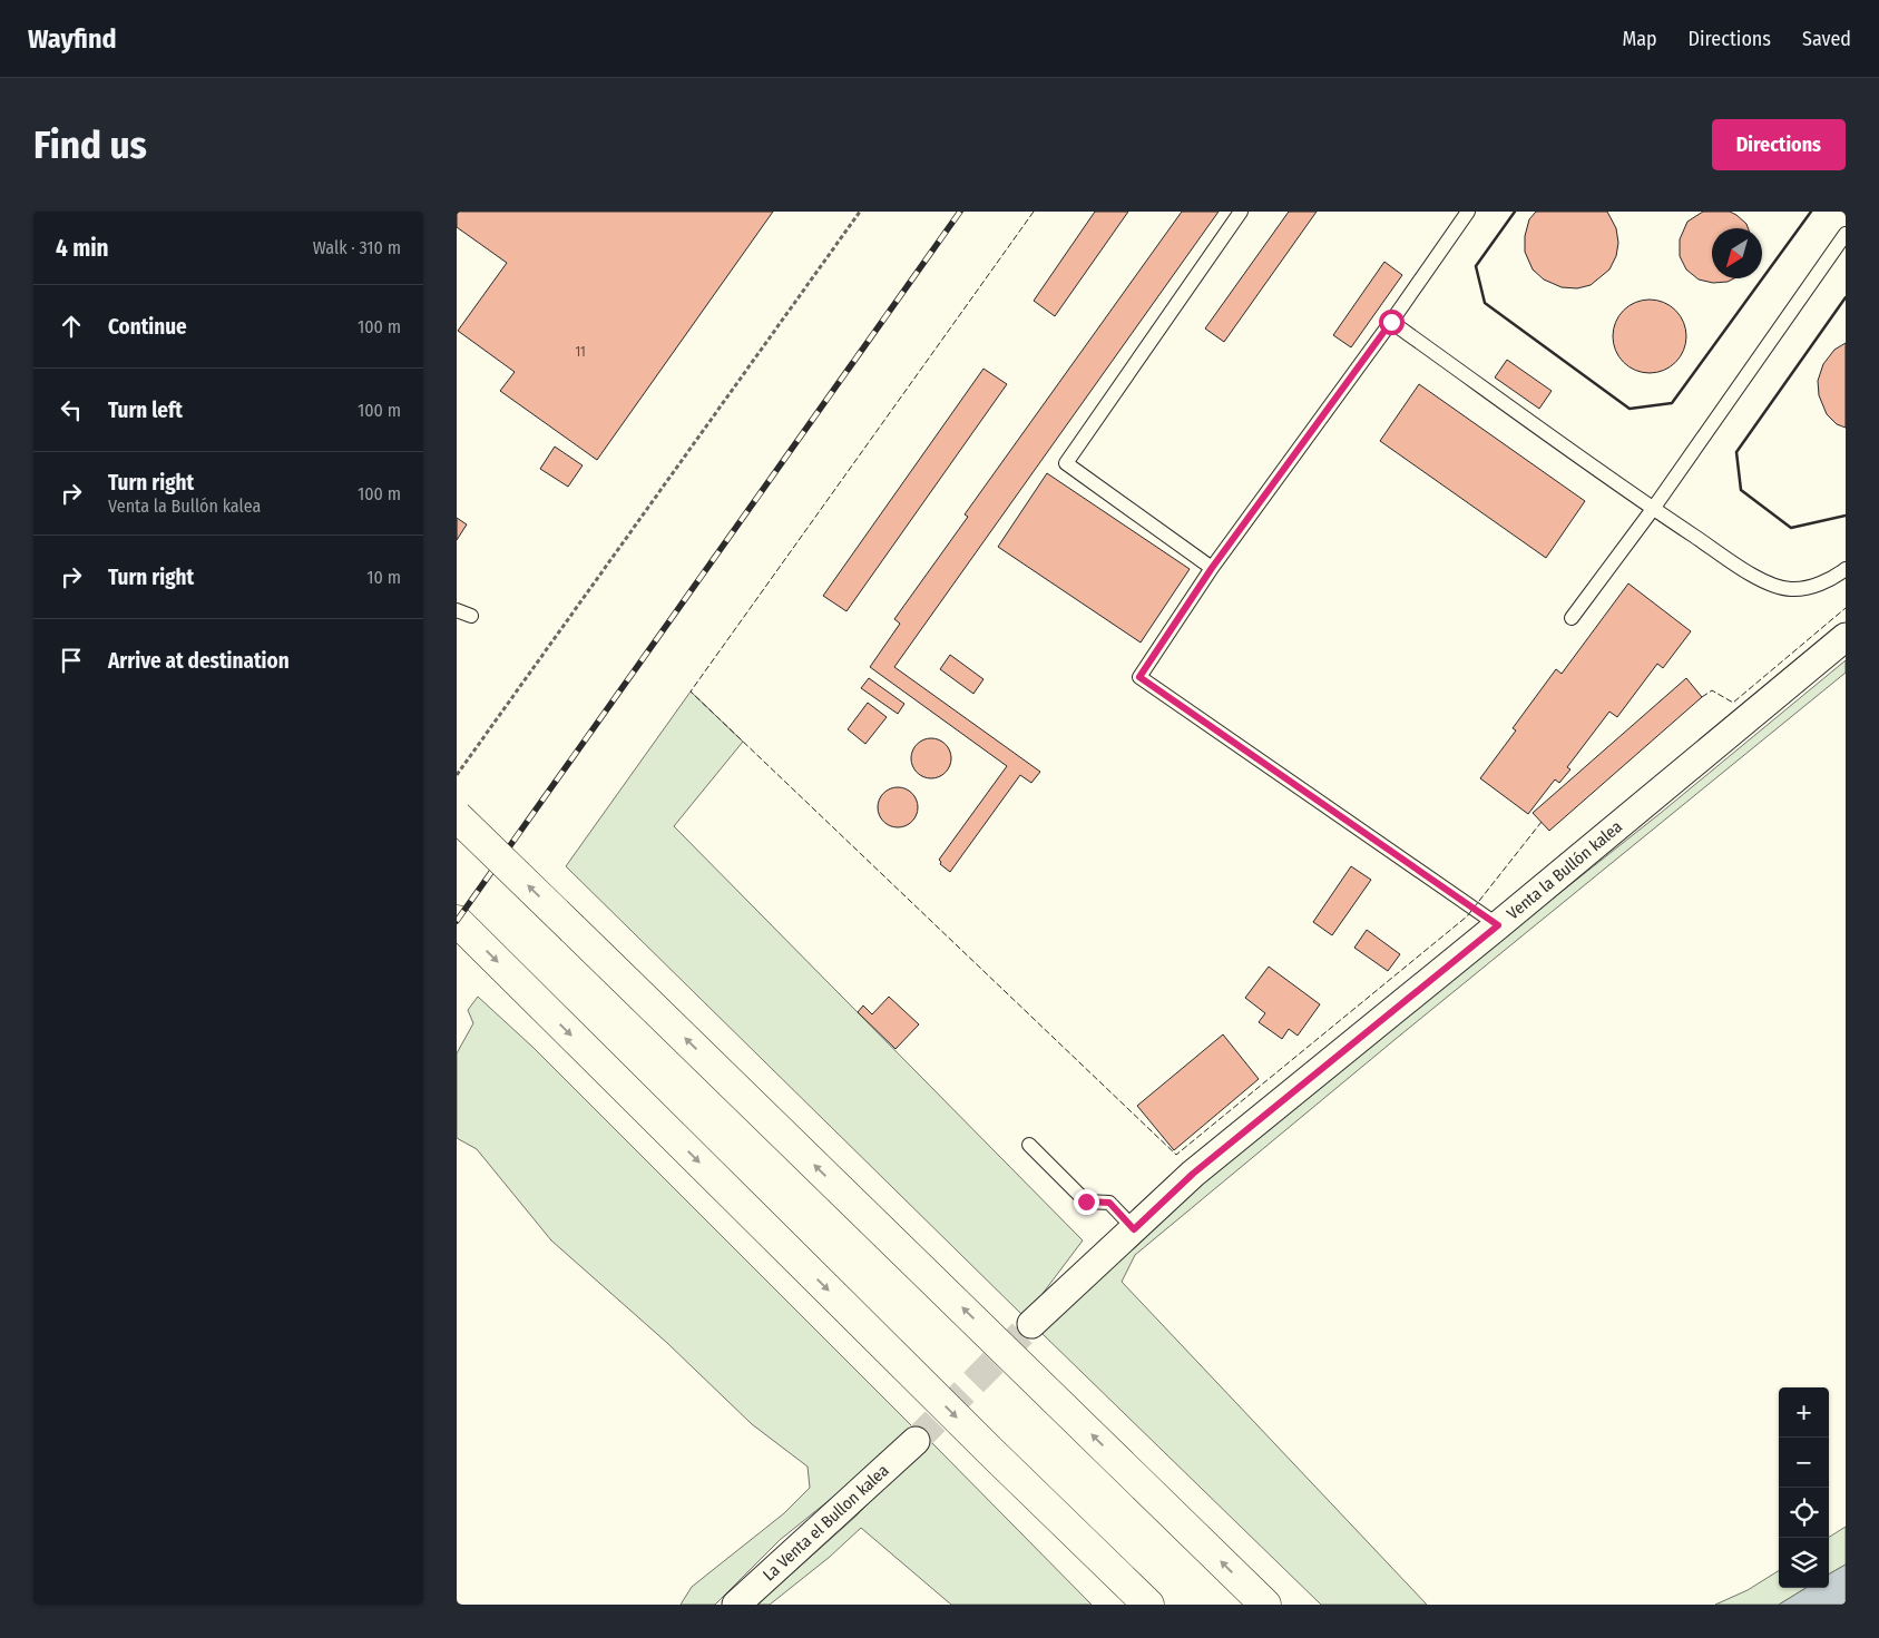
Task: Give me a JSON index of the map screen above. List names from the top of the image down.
{
  "streets": {
    "street": ["Venta la Bullón kalea", "La Venta el Bullon kalea"]
  },
  "house_numbers": ["11"],
  "north": "bottom left",
  "page": {
    "header": "Wayfind",
    "nav": ["Map", "Directions", "Saved"],
    "buttons": "Directions",
    "title": "Find us",
    "heading": ["4 min", "Walk · 310 m"],
    "list": [
      ["Continue", "100 m"],
      ["Turn left", "100 m"],
      ["Turn right", "Venta la Bullón kalea", "100 m"],
      ["Turn right", "10 m"],
      "Arrive at destination"
    ],
    "map_buttons": ["+", "−"]
  }
}
